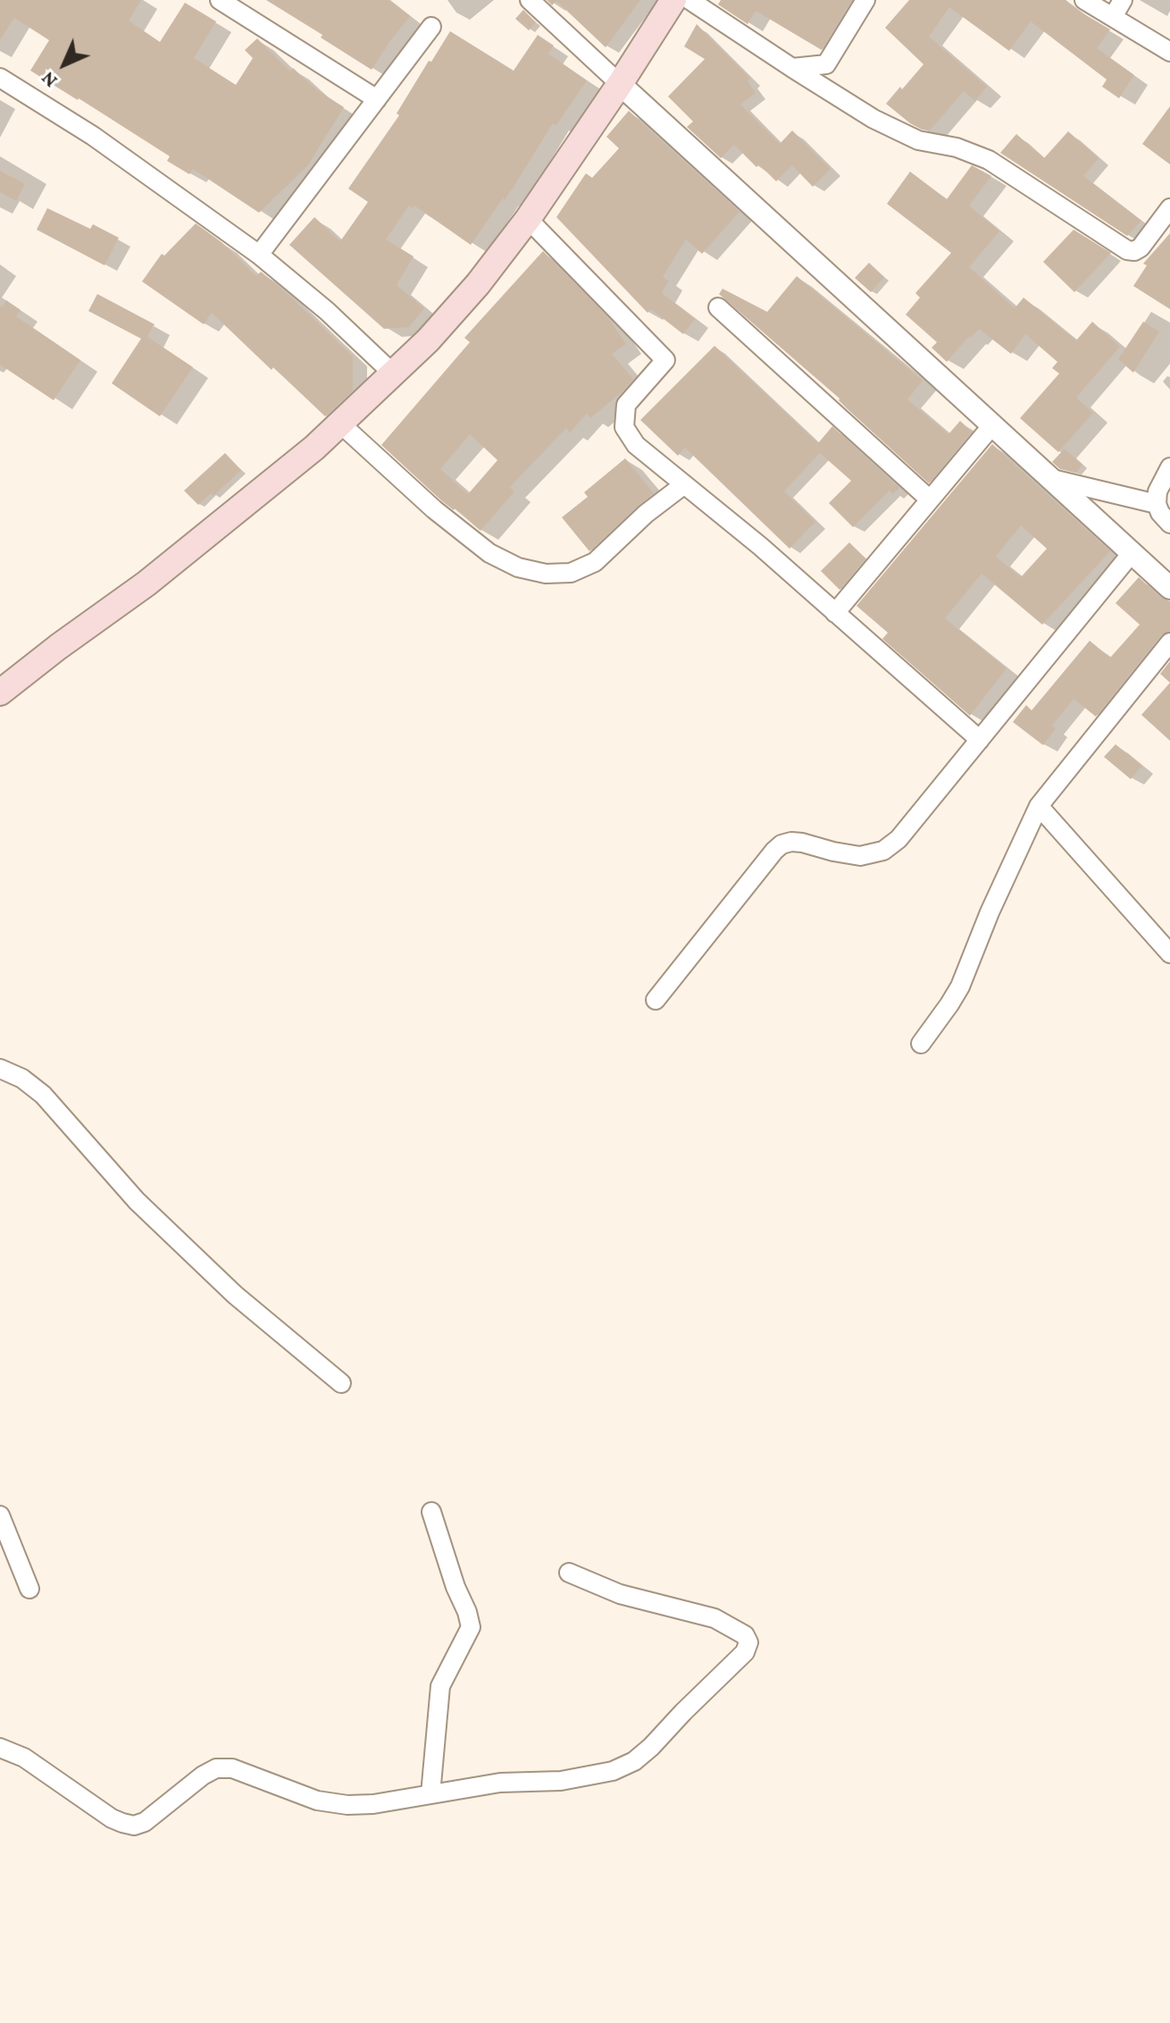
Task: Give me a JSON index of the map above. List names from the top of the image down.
{
  "north": "bottom left"
}
